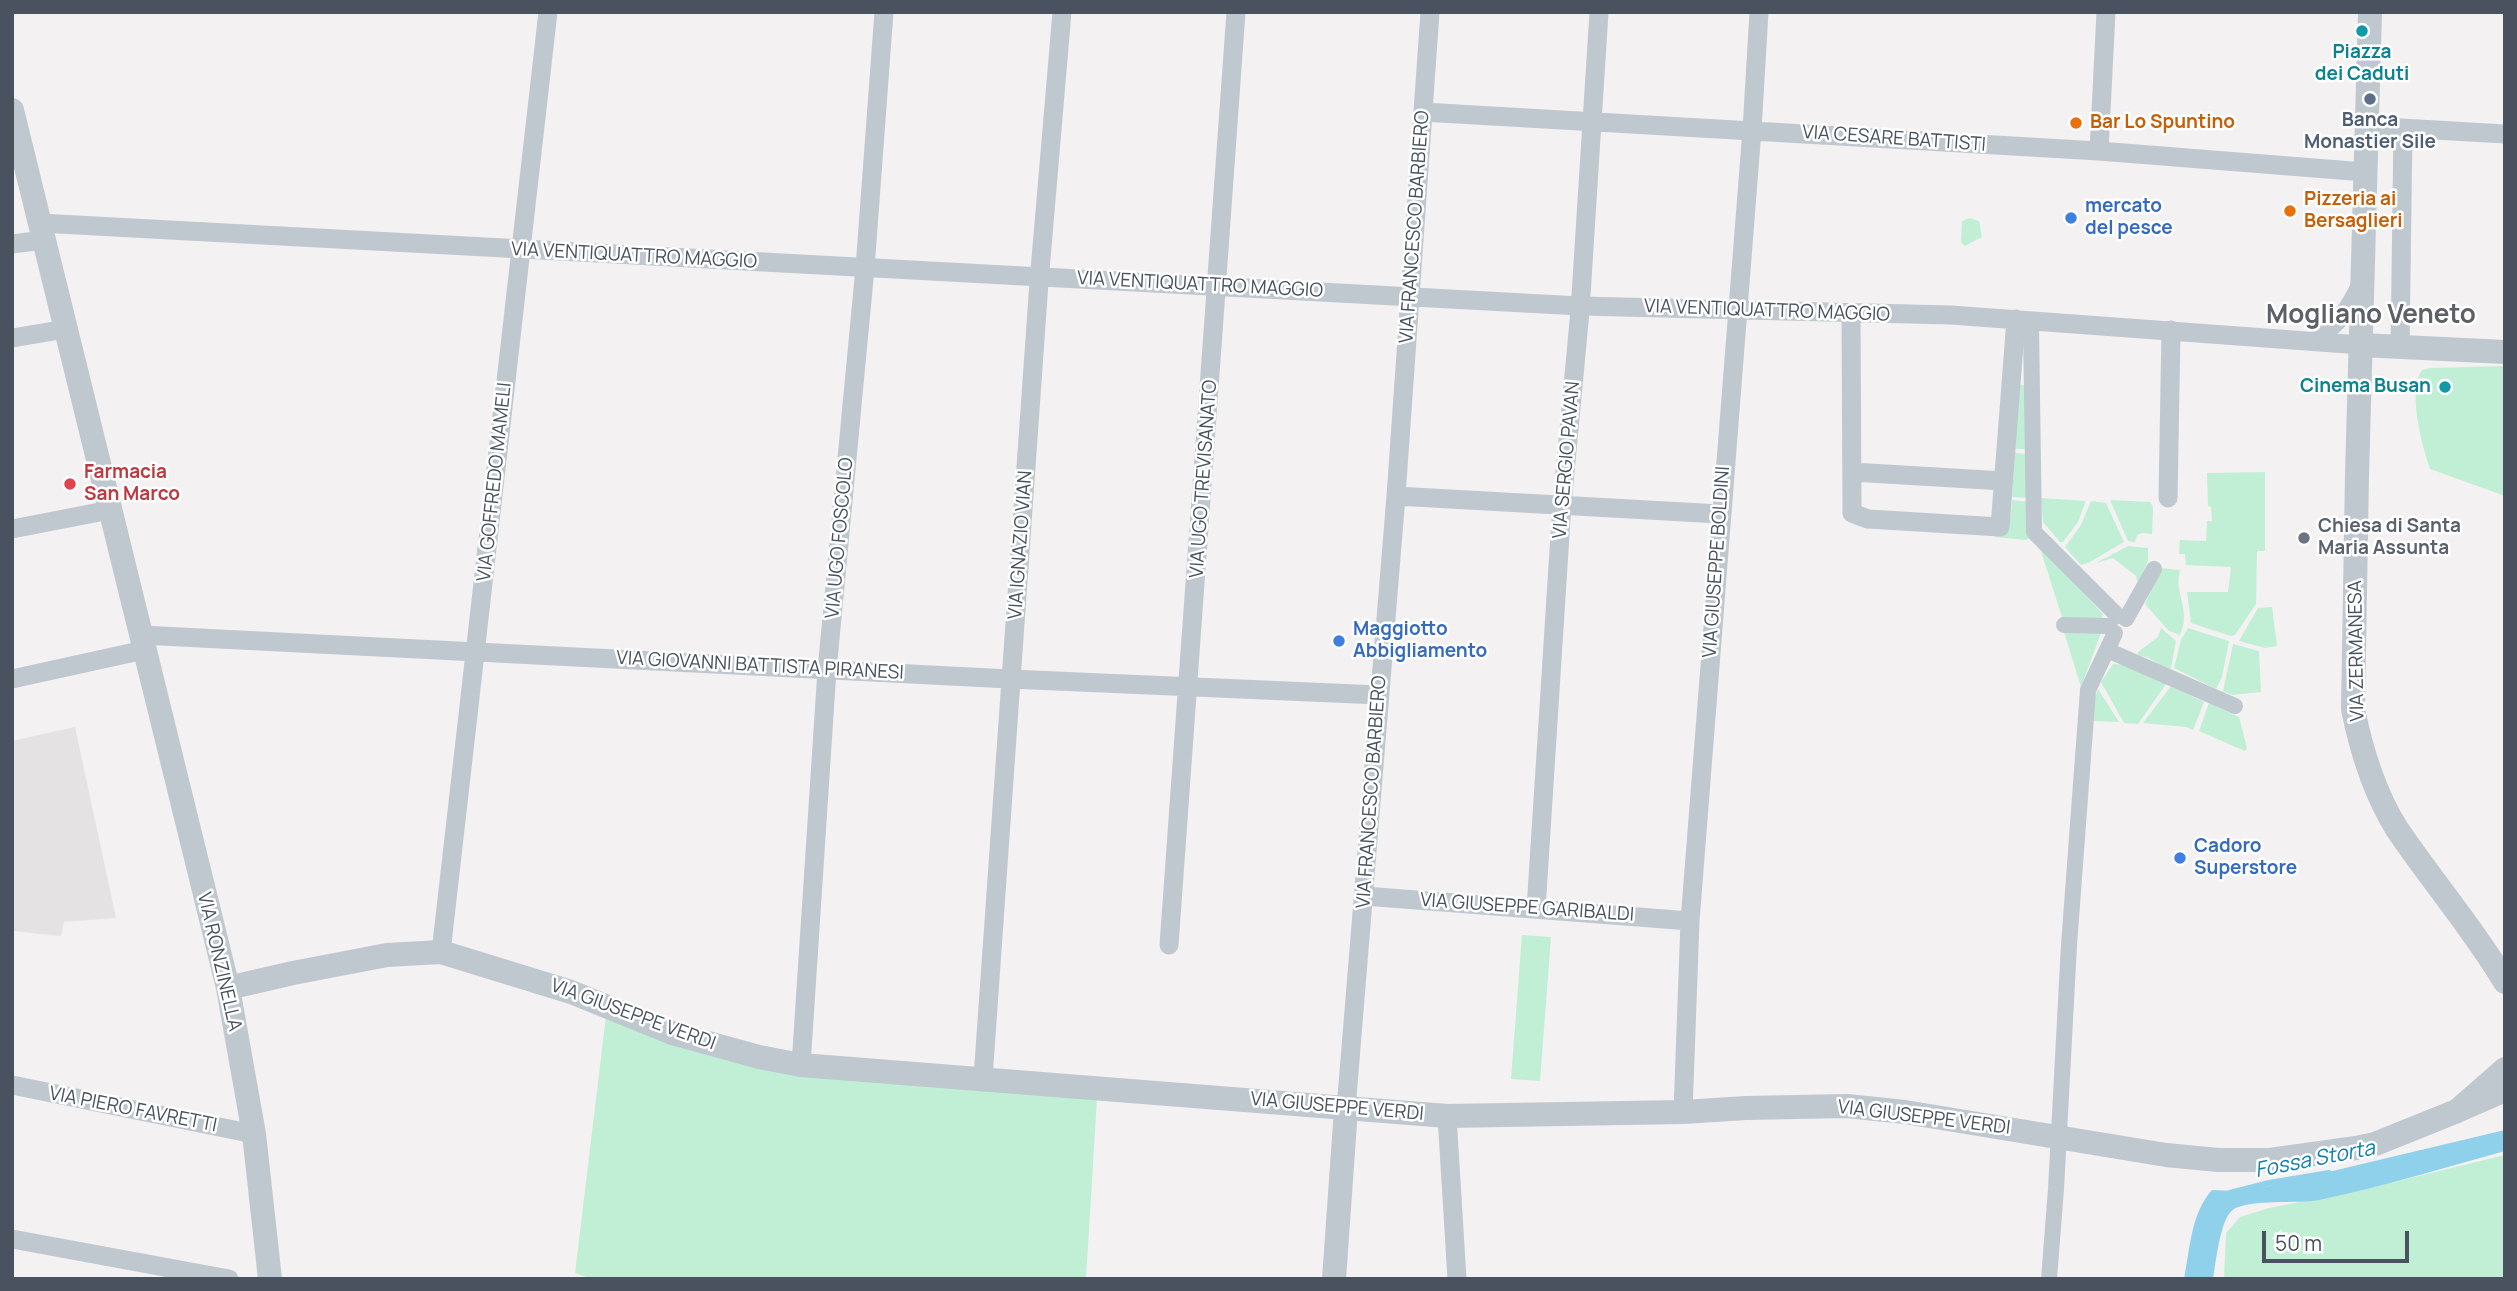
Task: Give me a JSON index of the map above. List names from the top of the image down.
{
  "streets": {
    "street": [
      "VIA CESARE BATTISTI",
      "VIA FRANCESCO BARBIERO",
      "VIA VENTIQUATTRO MAGGIO",
      "VIA SERGIO PAVAN",
      "VIA UGO TREVISANATO",
      "VIA GOFFREDO MAMELI",
      "VIA UGO FOSCOLO",
      "VIA IGNAZIO VIAN",
      "VIA GIUSEPPE BOLDINI",
      "VIA ZERMANESA",
      "VIA GIOVANNI BATTISTA PIRANESI",
      "VIA GIUSEPPE GARIBALDI",
      "VIA RONZINELLA",
      "VIA GIUSEPPE VERDI",
      "VIA PIERO FAVRETTI"
    ]
  },
  "crossings": [
    ["VIA CESARE BATTISTI", "VIA FRANCESCO BARBIERO"],
    ["VIA CESARE BATTISTI", "VIA SERGIO PAVAN"],
    ["VIA CESARE BATTISTI", "VIA GIUSEPPE BOLDINI"],
    ["VIA CESARE BATTISTI", "VIA ZERMANESA"],
    ["VIA FRANCESCO BARBIERO", "VIA VENTIQUATTRO MAGGIO"],
    ["VIA FRANCESCO BARBIERO", "VIA GIOVANNI BATTISTA PIRANESI"],
    ["VIA FRANCESCO BARBIERO", "VIA GIUSEPPE GARIBALDI"],
    ["VIA FRANCESCO BARBIERO", "VIA GIUSEPPE VERDI"],
    ["VIA VENTIQUATTRO MAGGIO", "VIA SERGIO PAVAN"],
    ["VIA VENTIQUATTRO MAGGIO", "VIA UGO TREVISANATO"],
    ["VIA VENTIQUATTRO MAGGIO", "VIA GOFFREDO MAMELI"],
    ["VIA VENTIQUATTRO MAGGIO", "VIA UGO FOSCOLO"],
    ["VIA VENTIQUATTRO MAGGIO", "VIA IGNAZIO VIAN"],
    ["VIA VENTIQUATTRO MAGGIO", "VIA GIUSEPPE BOLDINI"],
    ["VIA VENTIQUATTRO MAGGIO", "VIA ZERMANESA"],
    ["VIA VENTIQUATTRO MAGGIO", "VIA RONZINELLA"],
    ["VIA SERGIO PAVAN", "VIA GIUSEPPE GARIBALDI"],
    ["VIA UGO TREVISANATO", "VIA GIOVANNI BATTISTA PIRANESI"],
    ["VIA GOFFREDO MAMELI", "VIA GIOVANNI BATTISTA PIRANESI"],
    ["VIA GOFFREDO MAMELI", "VIA GIUSEPPE VERDI"],
    ["VIA UGO FOSCOLO", "VIA GIOVANNI BATTISTA PIRANESI"],
    ["VIA UGO FOSCOLO", "VIA GIUSEPPE VERDI"],
    ["VIA IGNAZIO VIAN", "VIA GIOVANNI BATTISTA PIRANESI"],
    ["VIA IGNAZIO VIAN", "VIA GIUSEPPE VERDI"],
    ["VIA GIUSEPPE BOLDINI", "VIA GIUSEPPE GARIBALDI"],
    ["VIA GIUSEPPE BOLDINI", "VIA GIUSEPPE VERDI"],
    ["VIA GIOVANNI BATTISTA PIRANESI", "VIA RONZINELLA"],
    ["VIA RONZINELLA", "VIA GIUSEPPE VERDI"],
    ["VIA RONZINELLA", "VIA PIERO FAVRETTI"]
  ],
  "districts": ["Mogliano Veneto"],
  "water": ["Fossa Storta"],
  "places": [
    "Piazza dei Caduti",
    "Banca Monastier Sile",
    "Bar Lo Spuntino",
    "Pizzeria ai Bersaglieri",
    "mercato del pesce",
    "Cinema Busan",
    "Farmacia San Marco",
    "Chiesa di Santa Maria Assunta",
    "Maggiotto Abbigliamento",
    "Cadoro Superstore"
  ],
  "scale_bar": "50 m"
}
